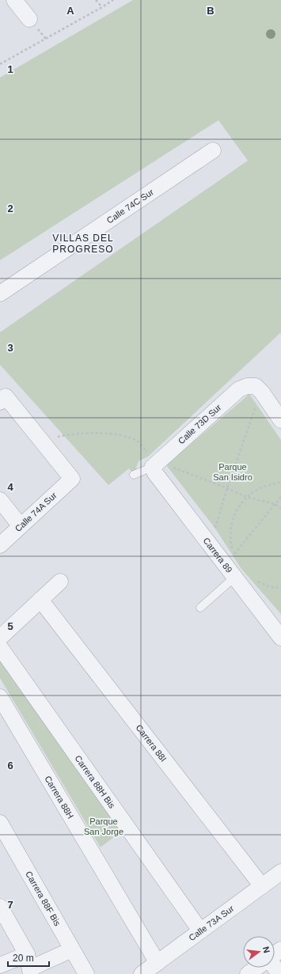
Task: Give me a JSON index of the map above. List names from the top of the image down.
{
  "streets": {
    "street": [
      "Calle 74C Sur",
      "Calle 73D Sur",
      "Calle 74A Sur",
      "Carrera 89",
      "Carrera 88I",
      "Carrera 88H Bis",
      "Carrera 88H",
      "Carrera 88F Bis",
      "Calle 73A Sur"
    ]
  },
  "crossings": [
    ["Calle 73D Sur", "Carrera 89"],
    ["Carrera 88I", "Calle 73A Sur"],
    ["Carrera 88H Bis", "Calle 73A Sur"],
    ["Carrera 88H", "Calle 73A Sur"]
  ],
  "districts": ["VILLAS DEL PROGRESO"],
  "parks": ["Parque San Isidro", "Parque San Jorge"],
  "scale_bar": "20 m",
  "north": "right",
  "grid": {
    "columns": ["A", "B"],
    "rows": [
      "1",
      "2",
      "3",
      "4",
      "5",
      "6",
      "7"
    ]
  }
}
